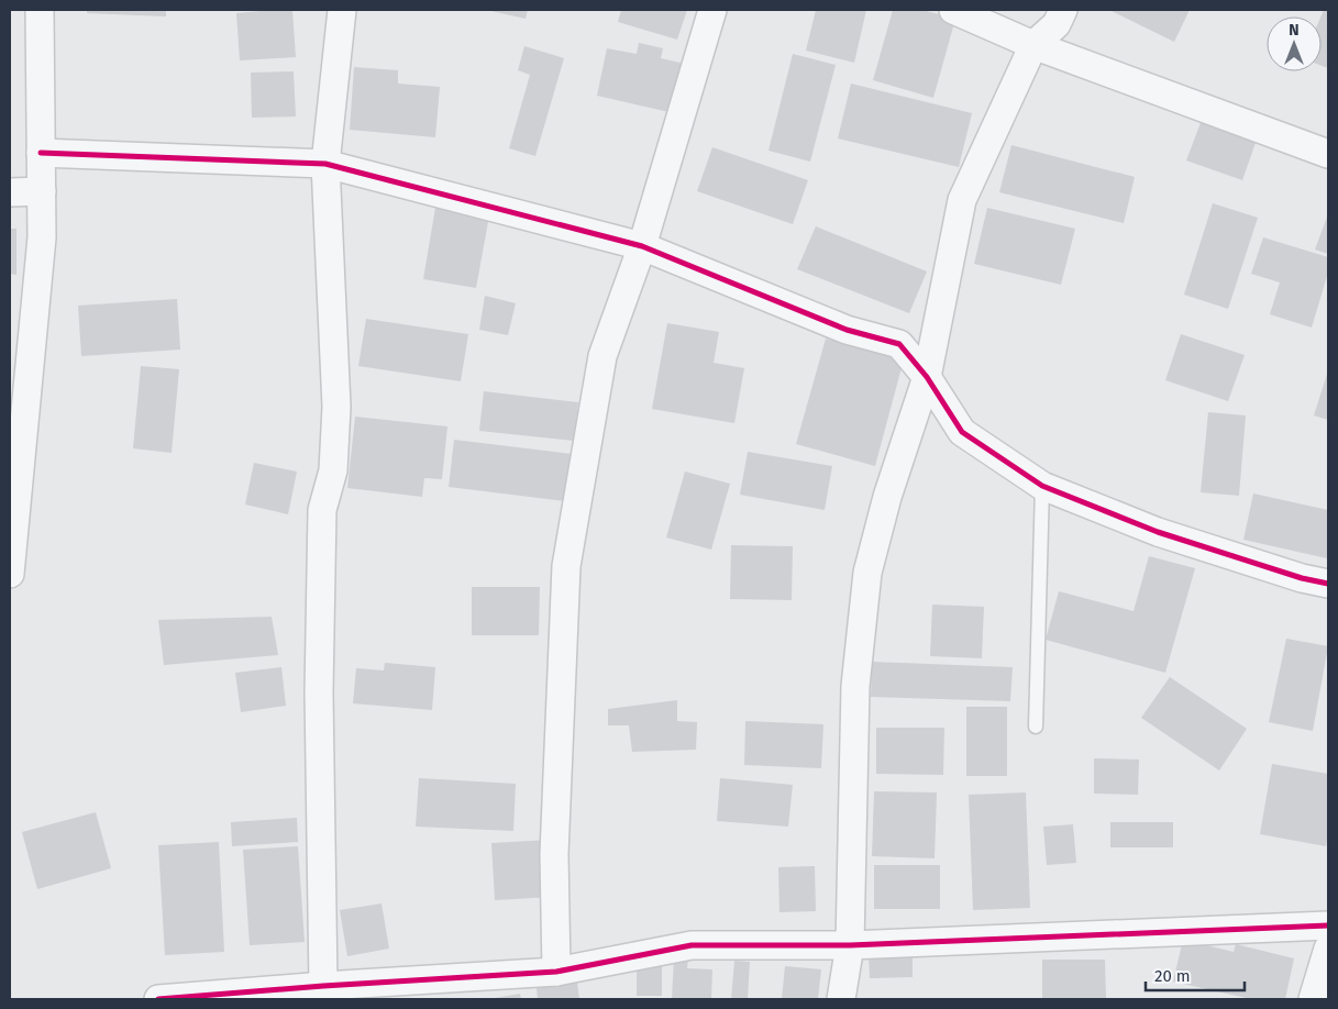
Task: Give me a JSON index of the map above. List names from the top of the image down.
{
  "scale_bar": "20 m",
  "north": "top"
}
